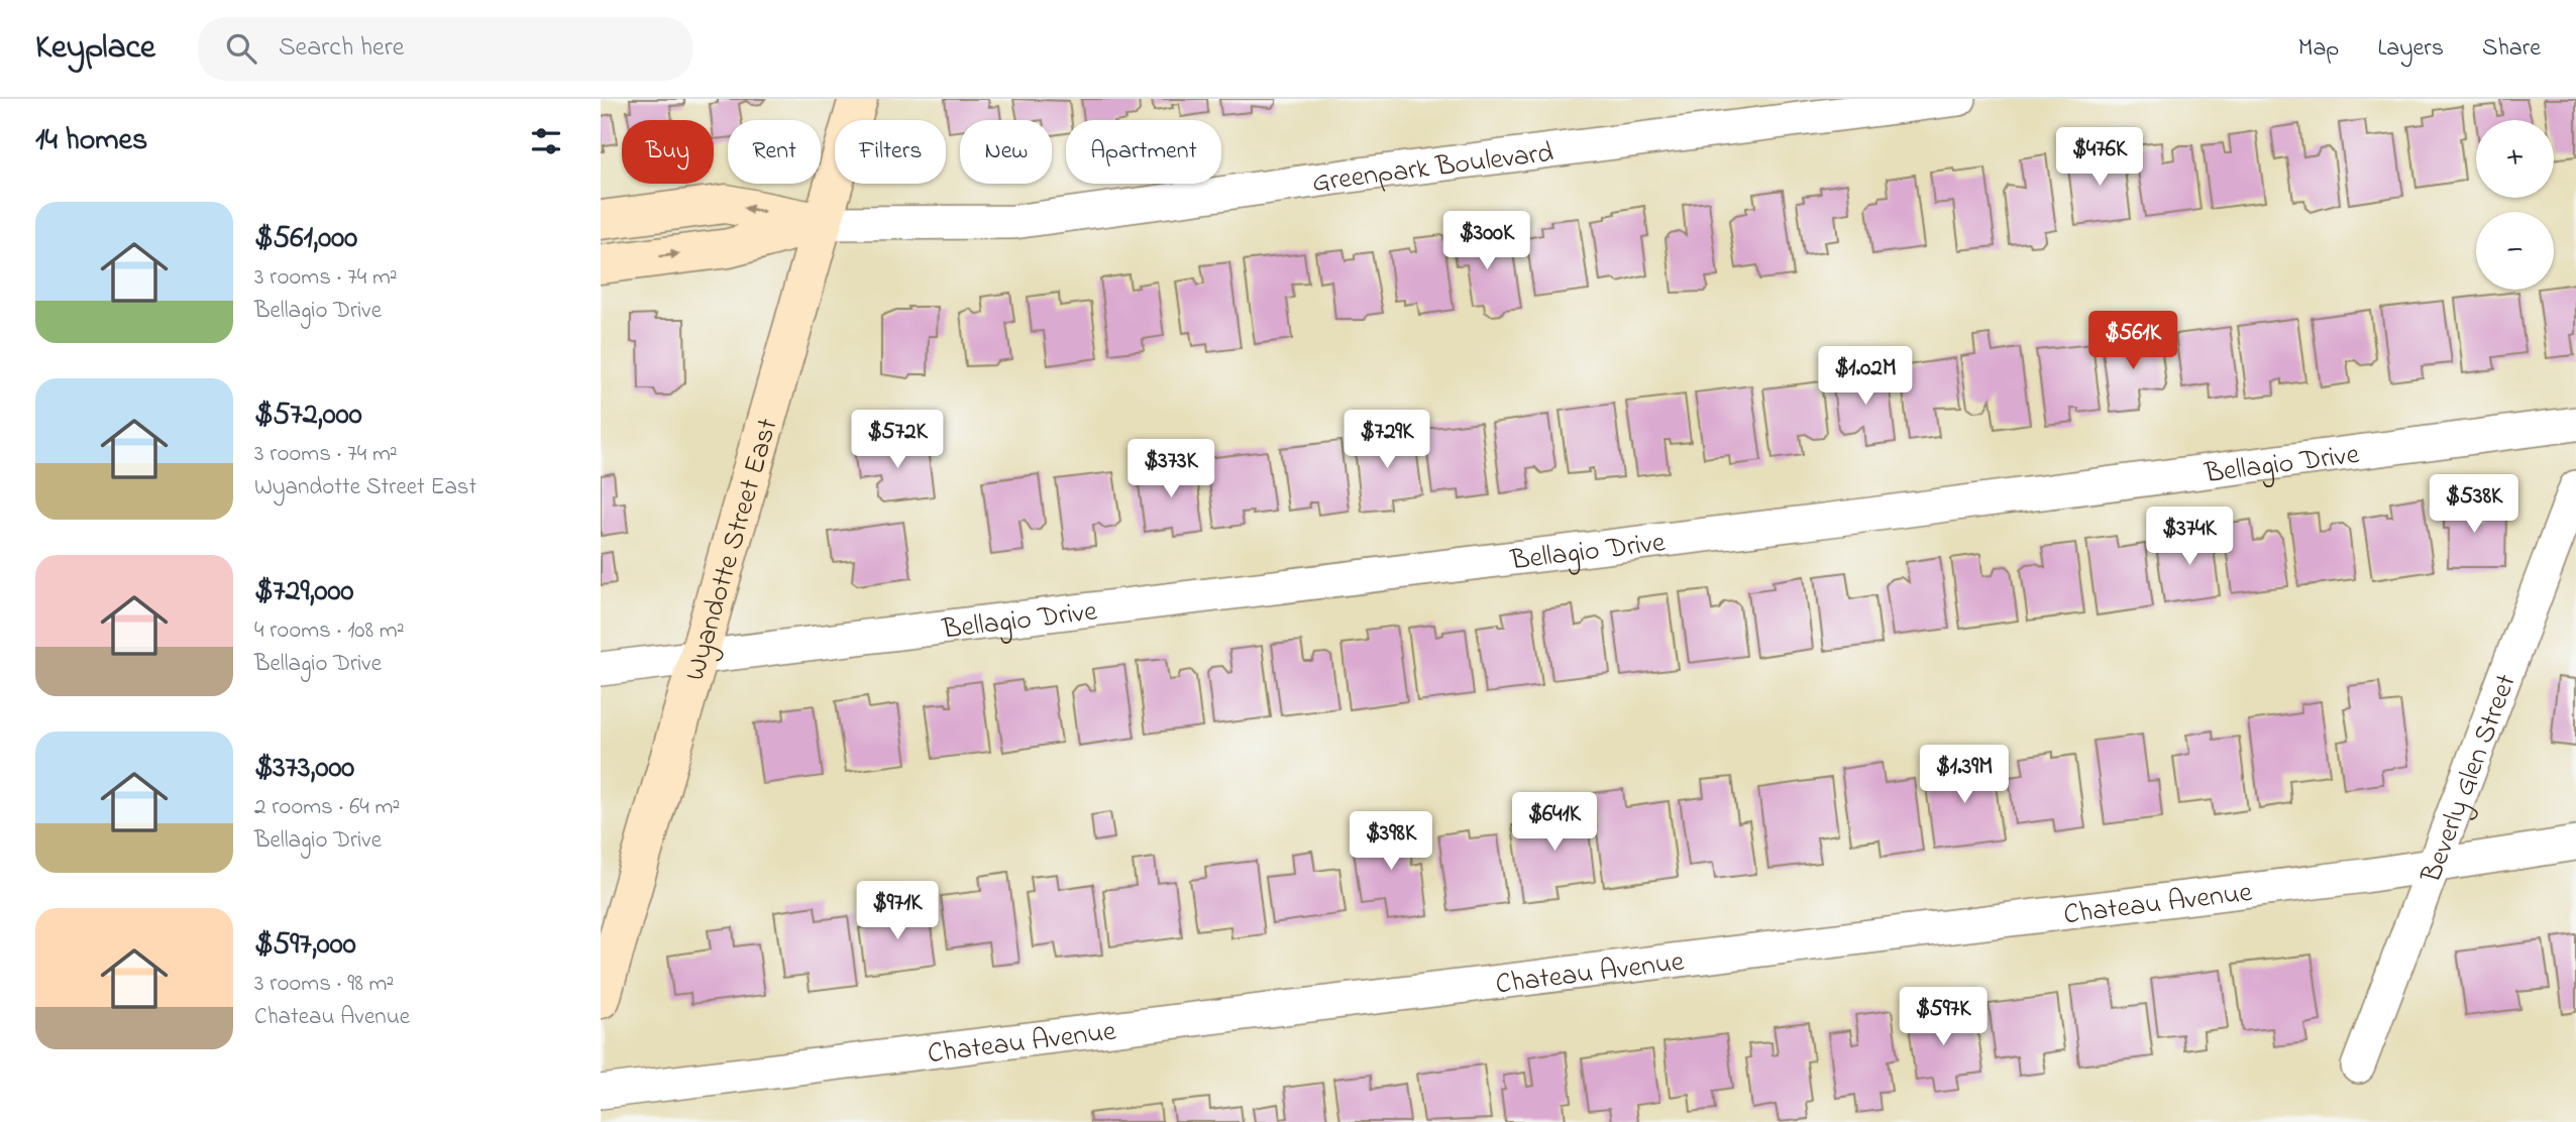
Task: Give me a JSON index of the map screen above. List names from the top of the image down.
{
  "streets": {
    "street": [
      "Greenpark Boulevard",
      "Bellagio Drive",
      "Wyandotte Street East",
      "Beverly Glen Street",
      "Chateau Avenue"
    ]
  },
  "crossings": [
    ["Greenpark Boulevard", "Wyandotte Street East"],
    ["Bellagio Drive", "Wyandotte Street East"],
    ["Beverly Glen Street", "Chateau Avenue"]
  ],
  "page": {
    "header": "Keyplace",
    "search": "Search here",
    "nav": ["Map", "Layers", "Share"],
    "heading": "14 homes",
    "map_buttons": ["+", "−"],
    "chip": [
      "Buy",
      "Rent",
      "Filters",
      "New",
      "Apartment"
    ],
    "price": [
      "$476K",
      "$300K",
      "$561K",
      "$1.02M",
      "$572K",
      "$729K",
      "$373K",
      "$538K",
      "$374K",
      "$1.39M",
      "$641K",
      "$398K",
      "$971K",
      "$597K"
    ],
    "list": [
      {
        "name": "$561,000",
        "note": "3 rooms · 74 m² · Bellagio Drive"
      },
      {
        "name": "$572,000",
        "note": "3 rooms · 74 m² · Wyandotte Street East"
      },
      {
        "name": "$729,000",
        "note": "4 rooms · 108 m² · Bellagio Drive"
      },
      {
        "name": "$373,000",
        "note": "2 rooms · 64 m² · Bellagio Drive"
      },
      {
        "name": "$597,000",
        "note": "3 rooms · 98 m² · Chateau Avenue"
      }
    ]
  }
}
